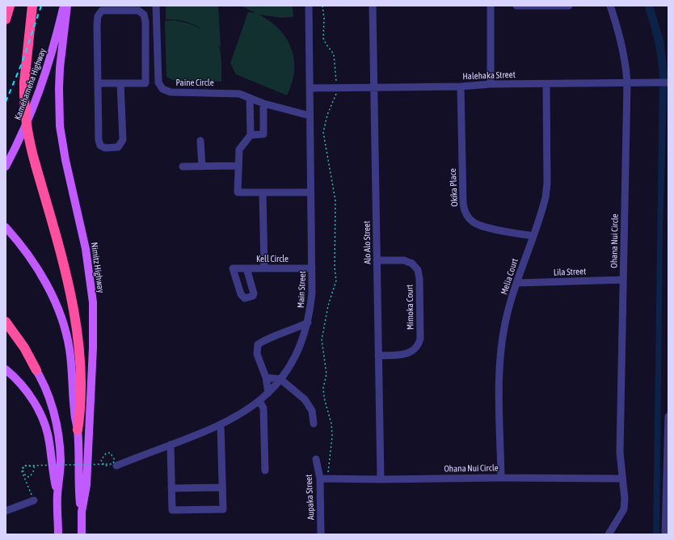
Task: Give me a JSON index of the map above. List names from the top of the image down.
{
  "streets": {
    "main road": ["Kamehameha Highway", "Nimitz Highway"],
    "street": [
      "Halehaka Street",
      "Paine Circle",
      "Okika Place",
      "Ohana Nui Circle",
      "Alo Alo Street",
      "Kell Circle",
      "Lila Street",
      "Melia Court",
      "Main Street",
      "Mimoka Court",
      "Aupaka Street"
    ]
  },
  "crossings": [
    ["Halehaka Street", "Okika Place"],
    ["Halehaka Street", "Ohana Nui Circle"],
    ["Halehaka Street", "Alo Alo Street"],
    ["Halehaka Street", "Melia Court"],
    ["Halehaka Street", "Main Street"],
    ["Paine Circle", "Main Street"],
    ["Okika Place", "Melia Court"],
    ["Ohana Nui Circle", "Alo Alo Street"],
    ["Ohana Nui Circle", "Lila Street"],
    ["Ohana Nui Circle", "Melia Court"],
    ["Ohana Nui Circle", "Aupaka Street"],
    ["Alo Alo Street", "Mimoka Court"],
    ["Kell Circle", "Main Street"],
    ["Lila Street", "Melia Court"]
  ]
}
